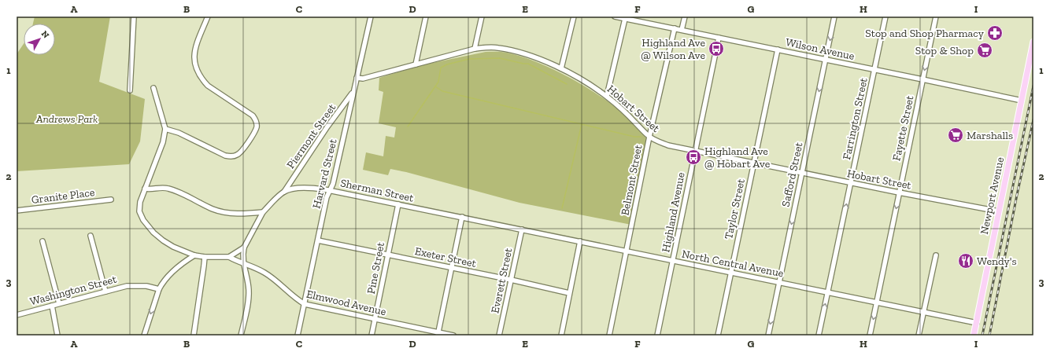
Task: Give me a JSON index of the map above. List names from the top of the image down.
{
  "streets": {
    "main road": ["Newport Avenue"],
    "street": [
      "Wilson Avenue",
      "Hobart Street",
      "Farrington Street",
      "Fayette Street",
      "Piermont Street",
      "Harvard Street",
      "Safford Street",
      "Belmont Street",
      "Sherman Street",
      "Granite Place",
      "Taylor Street",
      "Highland Avenue",
      "Exeter Street",
      "North Central Avenue",
      "Pine Street",
      "Everett Street",
      "Washington Street",
      "Elmwood Avenue"
    ]
  },
  "crossings": [
    ["Wilson Avenue", "Farrington Street"],
    ["Wilson Avenue", "Fayette Street"],
    ["Wilson Avenue", "Safford Street"],
    ["Wilson Avenue", "Belmont Street"],
    ["Wilson Avenue", "Newport Avenue"],
    ["Wilson Avenue", "Taylor Street"],
    ["Wilson Avenue", "Highland Avenue"],
    ["Hobart Street", "Farrington Street"],
    ["Hobart Street", "Fayette Street"],
    ["Hobart Street", "Harvard Street"],
    ["Hobart Street", "Safford Street"],
    ["Hobart Street", "Belmont Street"],
    ["Hobart Street", "Newport Avenue"],
    ["Hobart Street", "Taylor Street"],
    ["Hobart Street", "Highland Avenue"],
    ["Farrington Street", "North Central Avenue"],
    ["Fayette Street", "North Central Avenue"],
    ["Piermont Street", "Harvard Street"],
    ["Piermont Street", "Sherman Street"],
    ["Harvard Street", "Sherman Street"],
    ["Harvard Street", "Exeter Street"],
    ["Harvard Street", "Elmwood Avenue"],
    ["Safford Street", "North Central Avenue"],
    ["Belmont Street", "North Central Avenue"],
    ["Sherman Street", "North Central Avenue"],
    ["Sherman Street", "Pine Street"],
    ["Sherman Street", "Everett Street"],
    ["Newport Avenue", "North Central Avenue"],
    ["Taylor Street", "North Central Avenue"],
    ["Highland Avenue", "North Central Avenue"],
    ["Exeter Street", "Pine Street"],
    ["Exeter Street", "Everett Street"],
    ["Pine Street", "Elmwood Avenue"]
  ],
  "one_way": ["Farrington Street", "Fayette Street", "Safford Street"],
  "parks": ["Andrews Park"],
  "places": {
    "pharmacy": ["Stop and Shop Pharmacy"],
    "bus stop": ["Highland Ave @ Wilson Ave", "Highland Ave @ Hobart Ave"],
    "supermarket": ["Stop & Shop", "Marshalls"],
    "restaurant": ["Wendy's"]
  },
  "north": "top right",
  "grid": {
    "columns": [
      "A",
      "B",
      "C",
      "D",
      "E",
      "F",
      "G",
      "H",
      "I"
    ],
    "rows": ["1", "2", "3"]
  }
}
